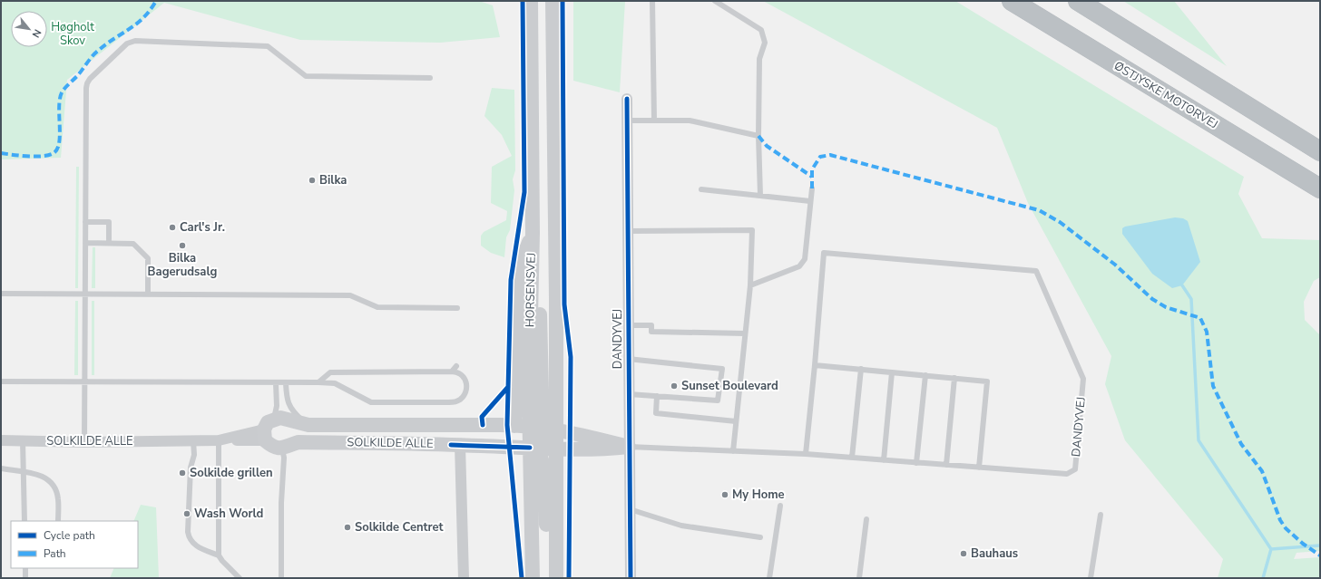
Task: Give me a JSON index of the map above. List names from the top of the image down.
{
  "streets": {
    "highway": ["ØSTJYSKE MOTORVEJ"],
    "main road": ["HORSENSVEJ", "DANDYVEJ", "SOLKILDE ALLE"]
  },
  "crossings": [
    ["HORSENSVEJ", "DANDYVEJ"],
    ["HORSENSVEJ", "SOLKILDE ALLE"],
    ["DANDYVEJ", "SOLKILDE ALLE"]
  ],
  "parks": ["Høgholt Skov"],
  "places": [
    "Bilka",
    "Carl's Jr.",
    "Bilka Bagerudsalg",
    "Sunset Boulevard",
    "Solkilde grillen",
    "My Home",
    "Wash World",
    "Solkilde Centret",
    "Bauhaus"
  ],
  "legend": ["Cycle path", "Path"],
  "north": "bottom right"
}
